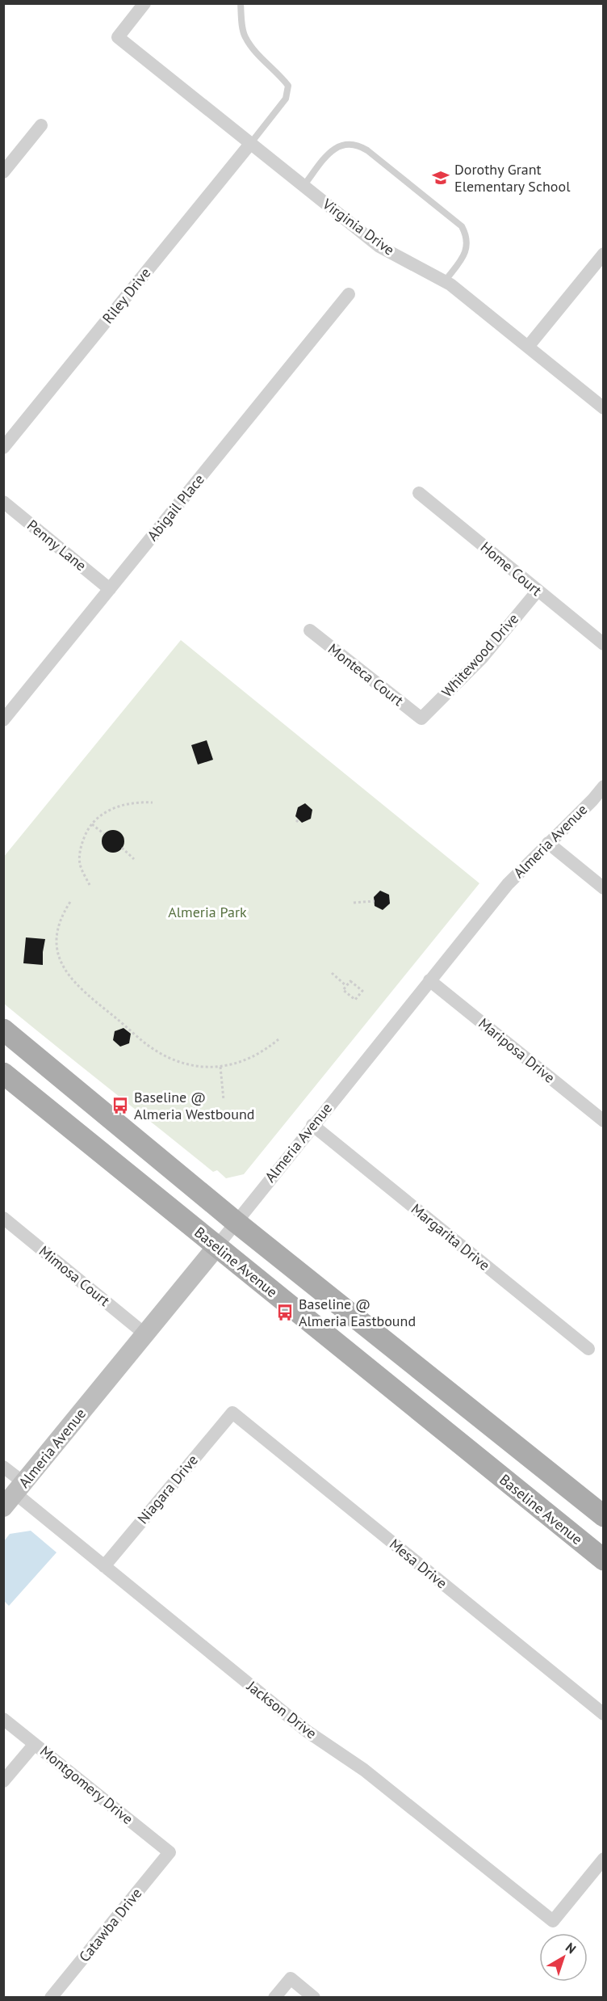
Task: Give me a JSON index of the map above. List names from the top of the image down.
{
  "streets": {
    "main road": ["Baseline Avenue"],
    "street": [
      "Virginia Drive",
      "Riley Drive",
      "Abigail Place",
      "Penny Lane",
      "Home Court",
      "Whitewood Drive",
      "Monteca Court",
      "Almeria Avenue",
      "Mariposa Drive",
      "Margarita Drive",
      "Mimosa Court",
      "Niagara Drive",
      "Mesa Drive",
      "Jackson Drive",
      "Montgomery Drive",
      "Catawba Drive"
    ]
  },
  "crossings": [
    ["Virginia Drive", "Riley Drive"],
    ["Abigail Place", "Penny Lane"],
    ["Home Court", "Whitewood Drive"],
    ["Whitewood Drive", "Monteca Court"],
    ["Almeria Avenue", "Mariposa Drive"],
    ["Almeria Avenue", "Margarita Drive"],
    ["Almeria Avenue", "Baseline Avenue"],
    ["Almeria Avenue", "Mimosa Court"],
    ["Almeria Avenue", "Jackson Drive"],
    ["Niagara Drive", "Mesa Drive"],
    ["Niagara Drive", "Jackson Drive"],
    ["Montgomery Drive", "Catawba Drive"]
  ],
  "parks": ["Almeria Park"],
  "places": {
    "school or university": ["Dorothy Grant Elementary School"],
    "bus stop": ["Baseline @ Almeria Westbound", "Baseline @ Almeria Eastbound"]
  },
  "north": "top right"
}
